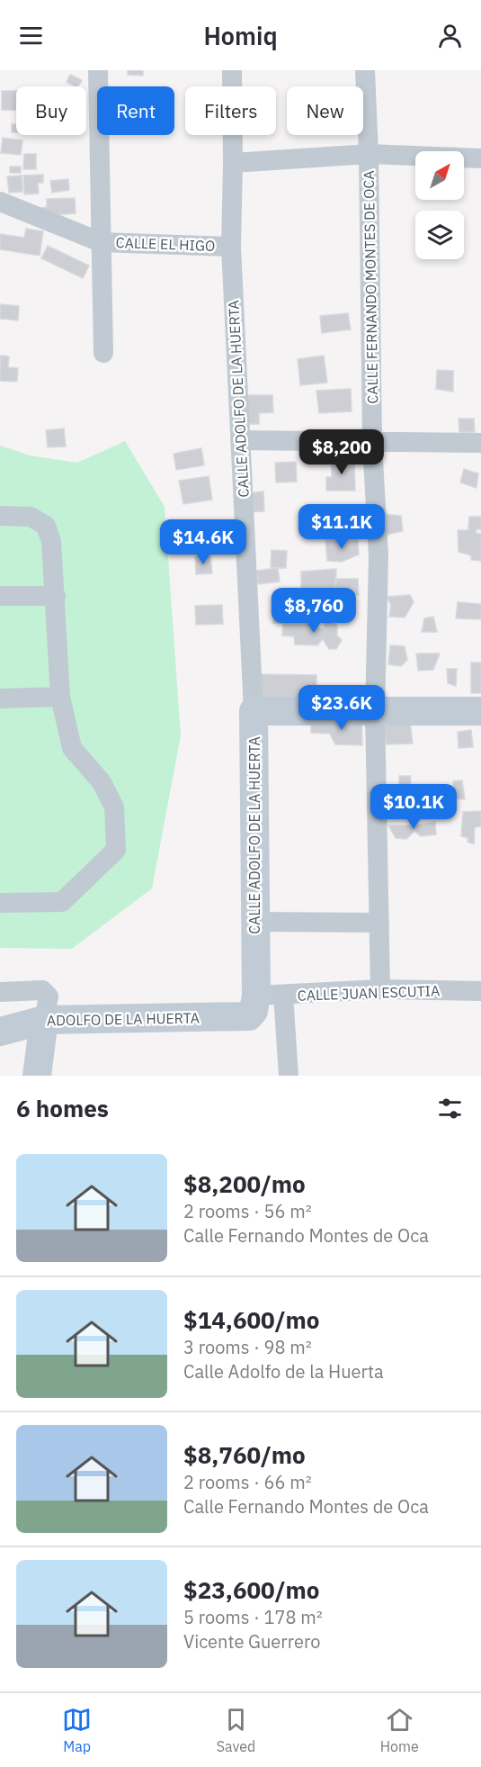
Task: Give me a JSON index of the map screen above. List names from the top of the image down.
{
  "streets": {
    "street": [
      "CALLE EL HIGO",
      "CALLE FERNANDO MONTES DE OCA",
      "CALLE ADOLFO DE LA HUERTA",
      "CALLE JUAN ESCUTIA",
      "ADOLFO DE LA HUERTA"
    ]
  },
  "crossings": [
    ["CALLE EL HIGO", "CALLE ADOLFO DE LA HUERTA"],
    ["CALLE FERNANDO MONTES DE OCA", "CALLE JUAN ESCUTIA"],
    ["CALLE ADOLFO DE LA HUERTA", "CALLE JUAN ESCUTIA"],
    ["CALLE ADOLFO DE LA HUERTA", "ADOLFO DE LA HUERTA"],
    ["CALLE JUAN ESCUTIA", "ADOLFO DE LA HUERTA"]
  ],
  "north": "top right",
  "page": {
    "header": "Homiq",
    "chip": [
      "Buy",
      "Rent",
      "Filters",
      "New"
    ],
    "price": [
      "$8,200",
      "$11.1K",
      "$14.6K",
      "$8,760",
      "$23.6K",
      "$10.1K"
    ],
    "heading": "6 homes",
    "list": [
      {
        "name": "$8,200/mo",
        "note": "2 rooms · 56 m² · Calle Fernando Montes de Oca"
      },
      {
        "name": "$14,600/mo",
        "note": "3 rooms · 98 m² · Calle Adolfo de la Huerta"
      },
      {
        "name": "$8,760/mo",
        "note": "2 rooms · 66 m² · Calle Fernando Montes de Oca"
      },
      {
        "name": "$23,600/mo",
        "note": "5 rooms · 178 m² · Vicente Guerrero"
      }
    ],
    "tabs": ["Map", "Saved", "Home"]
  }
}
